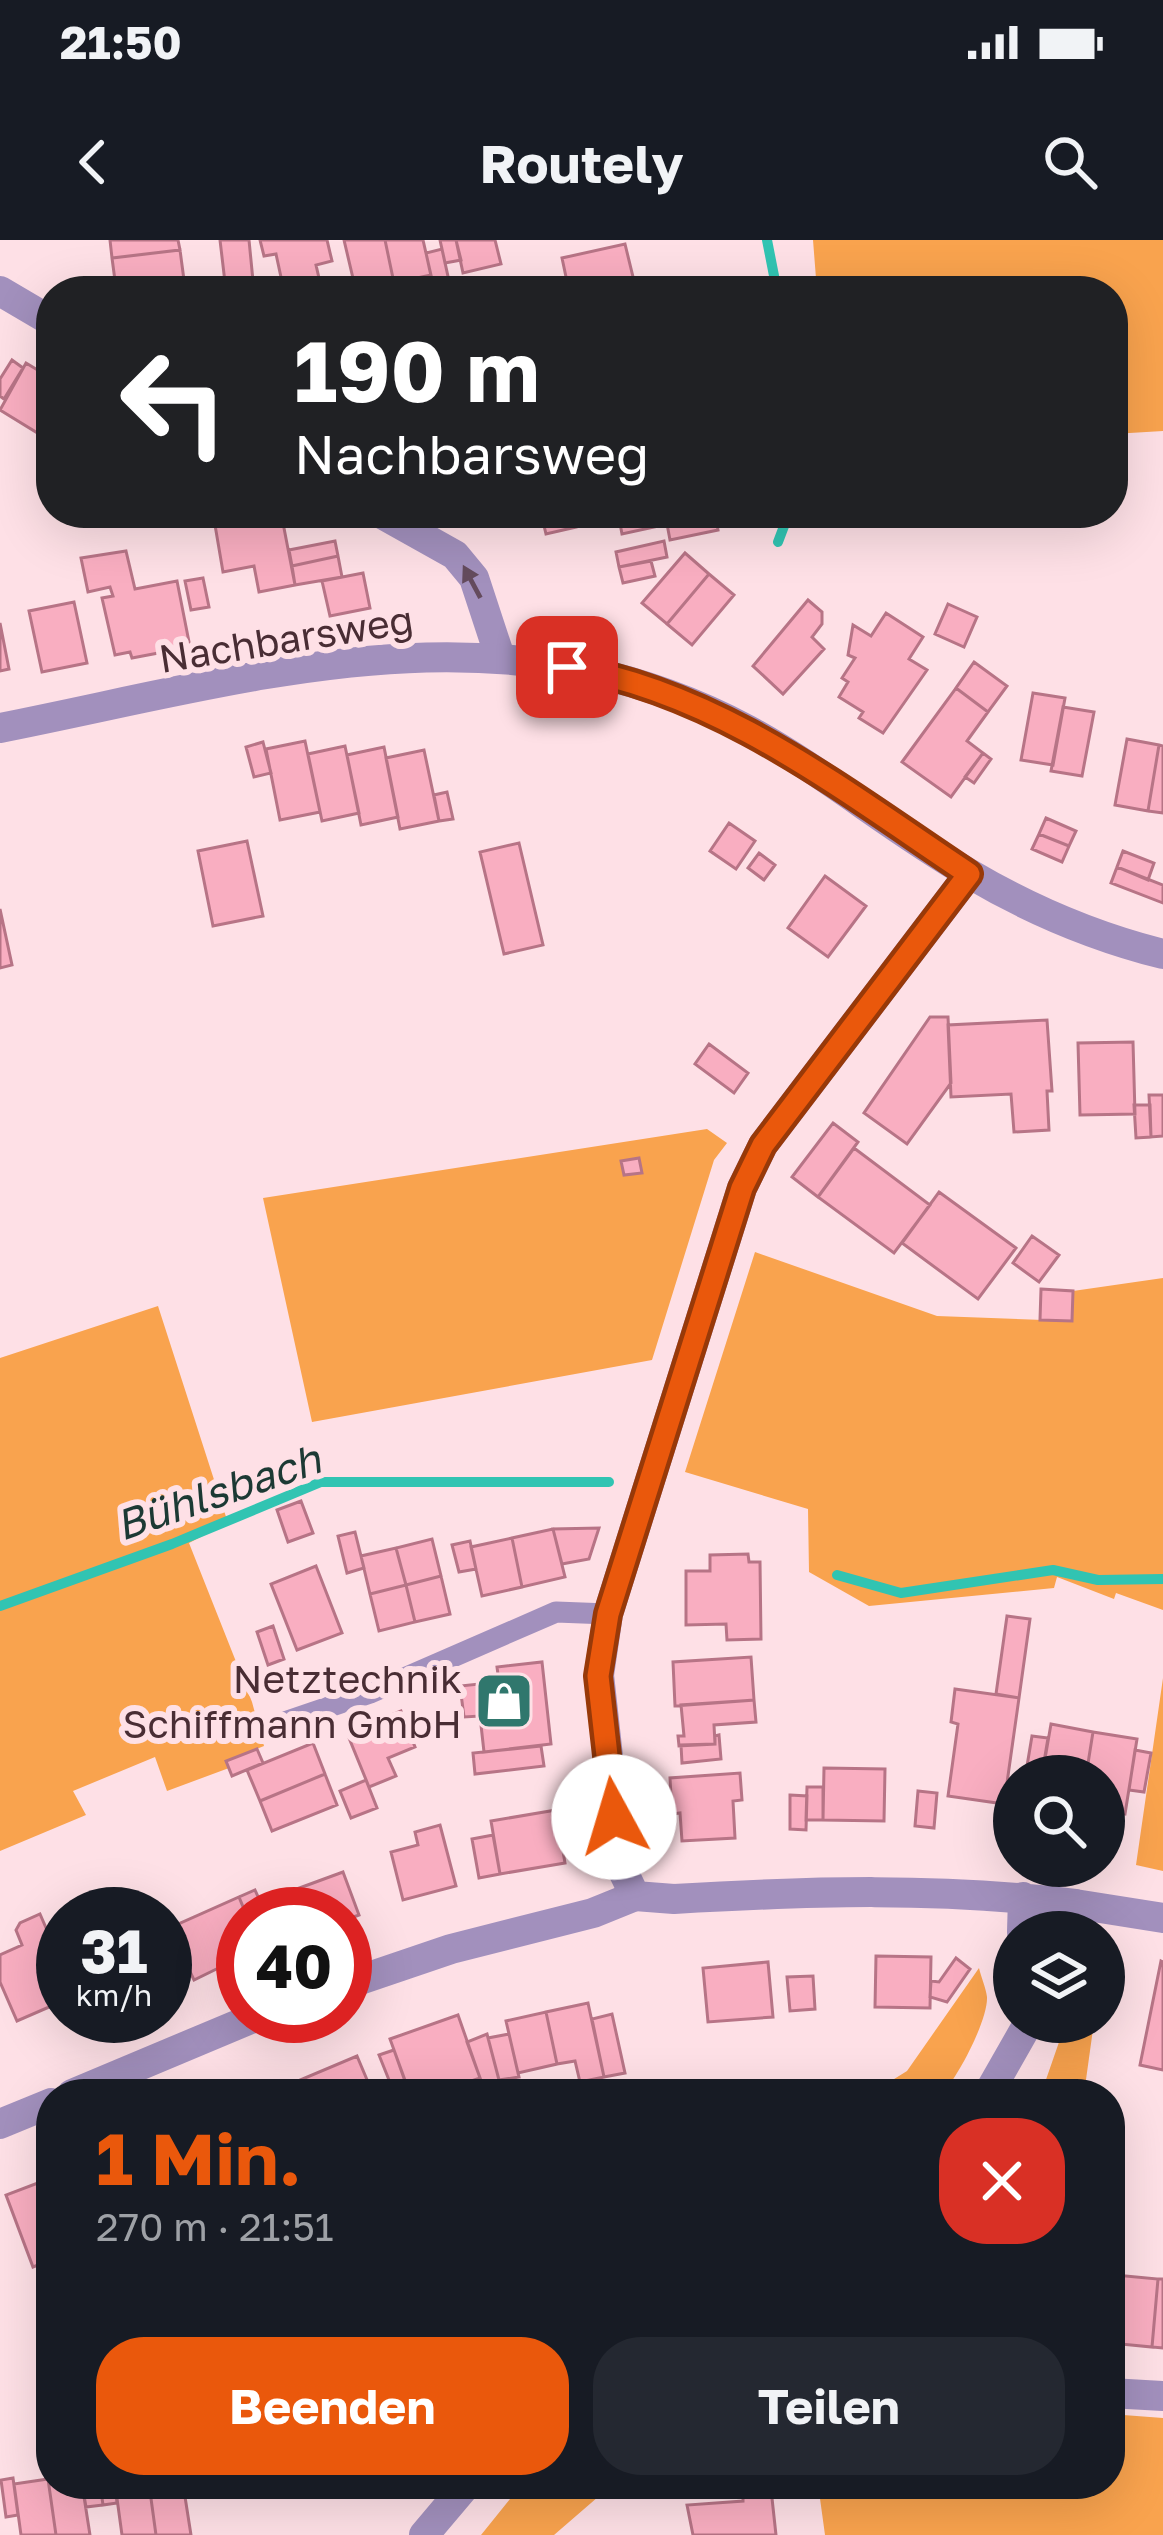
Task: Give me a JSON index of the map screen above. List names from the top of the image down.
{
  "streets": {
    "street": ["Nachbarsweg"]
  },
  "water": ["Bühlsbach"],
  "places": {
    "shop": ["Netztechnik Schiffmann GmbH"]
  },
  "page": {
    "status": "21:50",
    "header": "Routely",
    "turn": ["190 m", "Nachbarsweg"],
    "speed": "31 km/h",
    "limit": "40",
    "heading": ["1 Min.", "270 m · 21:51"],
    "buttons": ["Beenden", "Teilen"]
  }
}
